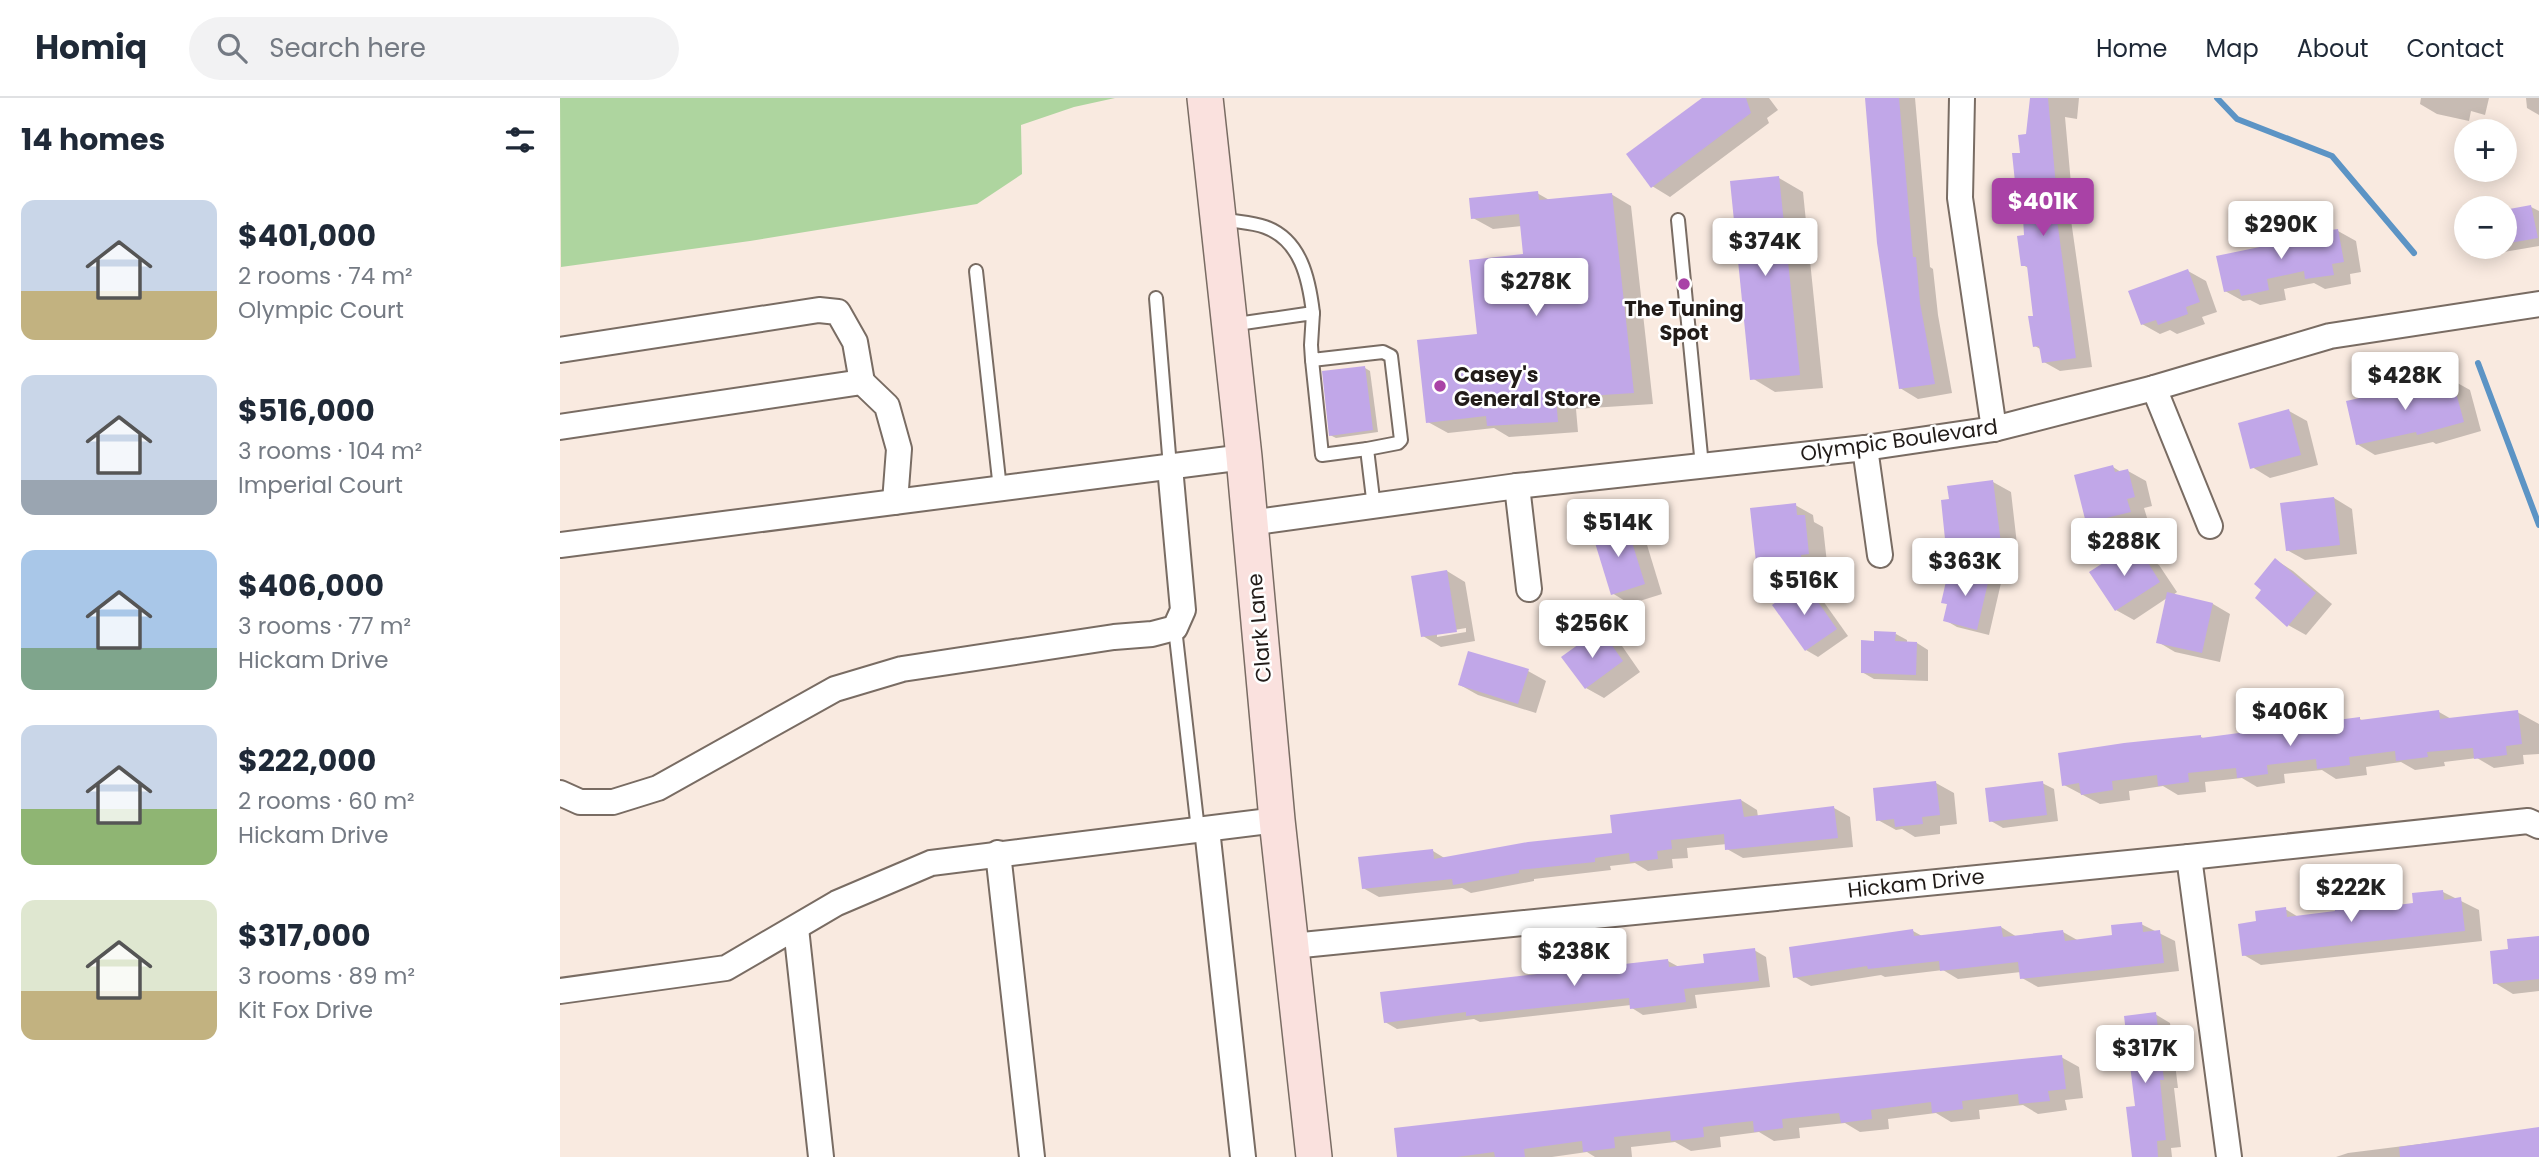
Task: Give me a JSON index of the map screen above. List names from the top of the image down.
{
  "streets": {
    "main road": ["Clark Lane"],
    "street": ["Olympic Boulevard", "Hickam Drive"]
  },
  "crossings": [
    ["Olympic Boulevard", "Clark Lane"],
    ["Clark Lane", "Hickam Drive"]
  ],
  "places": ["The Tuning Spot", "Casey's General Store"],
  "page": {
    "header": "Homiq",
    "search": "Search here",
    "nav": [
      "Home",
      "Map",
      "About",
      "Contact"
    ],
    "heading": "14 homes",
    "map_buttons": ["+", "−"],
    "price": [
      "$401K",
      "$290K",
      "$374K",
      "$278K",
      "$428K",
      "$514K",
      "$288K",
      "$363K",
      "$516K",
      "$256K",
      "$406K",
      "$222K",
      "$238K",
      "$317K"
    ],
    "list": [
      {
        "name": "$401,000",
        "note": "2 rooms · 74 m² · Olympic Court"
      },
      {
        "name": "$516,000",
        "note": "3 rooms · 104 m² · Imperial Court"
      },
      {
        "name": "$406,000",
        "note": "3 rooms · 77 m² · Hickam Drive"
      },
      {
        "name": "$222,000",
        "note": "2 rooms · 60 m² · Hickam Drive"
      },
      {
        "name": "$317,000",
        "note": "3 rooms · 89 m² · Kit Fox Drive"
      }
    ]
  }
}
